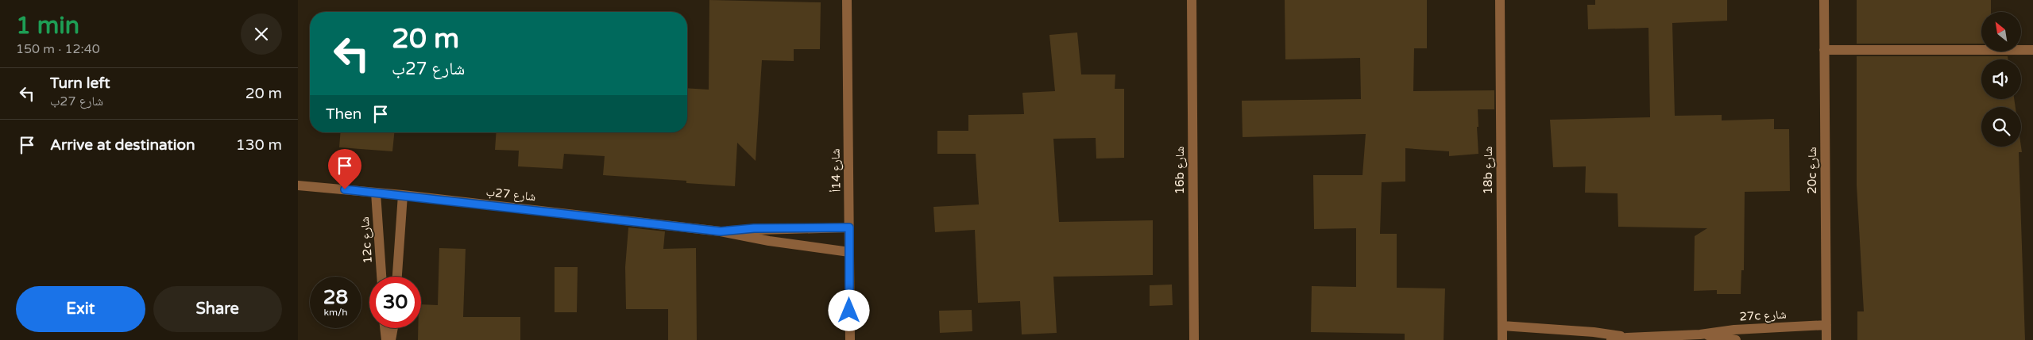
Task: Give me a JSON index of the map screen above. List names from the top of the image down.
{
  "streets": {
    "street": [
      "شارع 14أ",
      "16b شارع",
      "18b شارع",
      "20c شارع",
      "شارع 27ب",
      "12c شارع",
      "27c شارع"
    ]
  },
  "crossings": [
    ["شارع 14أ", "شارع 27ب"],
    ["18b شارع", "27c شارع"],
    ["20c شارع", "27c شارع"],
    ["شارع 27ب", "12c شارع"]
  ],
  "north": "top left",
  "page": {
    "heading": ["1 min", "150 m · 12:40"],
    "turn": ["20 m", "شارع 27ب"],
    "list": [
      {
        "name": "Turn left",
        "note": "شارع 27ب",
        "value": "20 m"
      },
      {
        "name": "Arrive at destination",
        "value": "130 m"
      }
    ],
    "then": "Then",
    "speed": "28 km/h",
    "limit": "30",
    "buttons": ["Exit", "Share"]
  }
}
